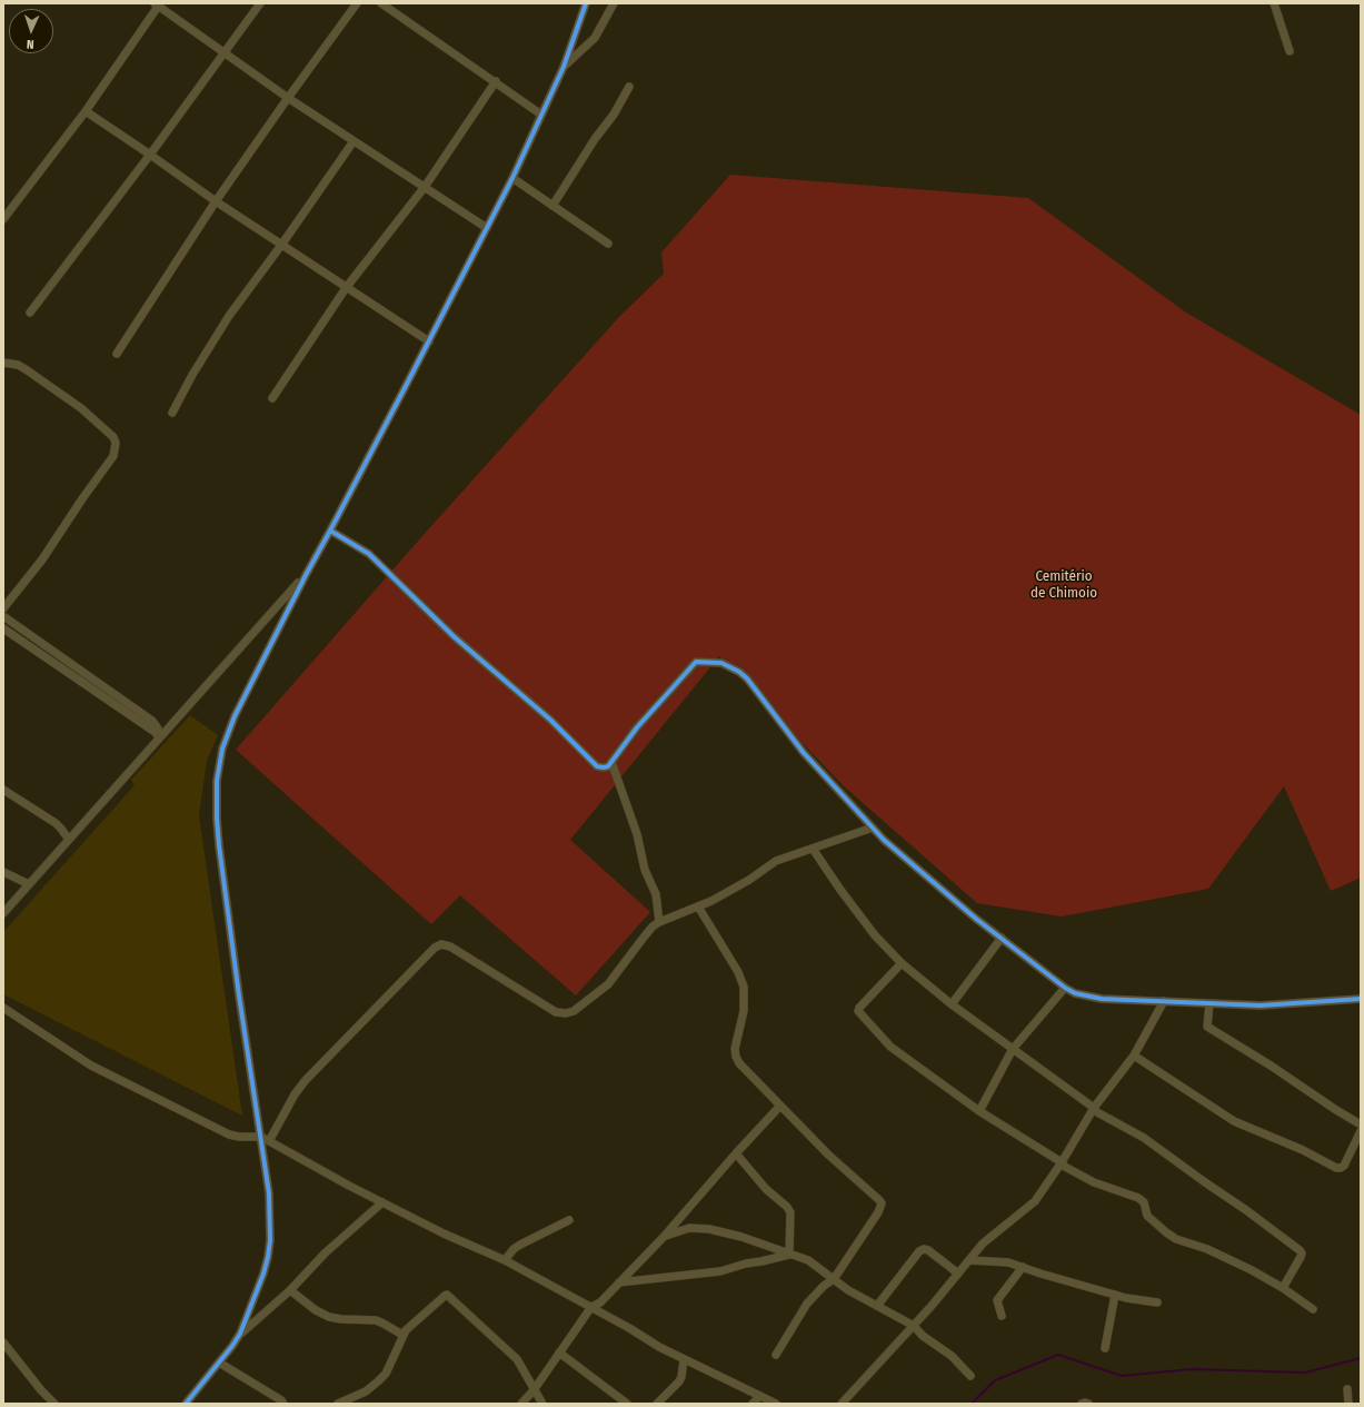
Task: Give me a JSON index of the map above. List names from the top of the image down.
{
  "parks": ["Cemitério de Chimoio"],
  "north": "bottom"
}
